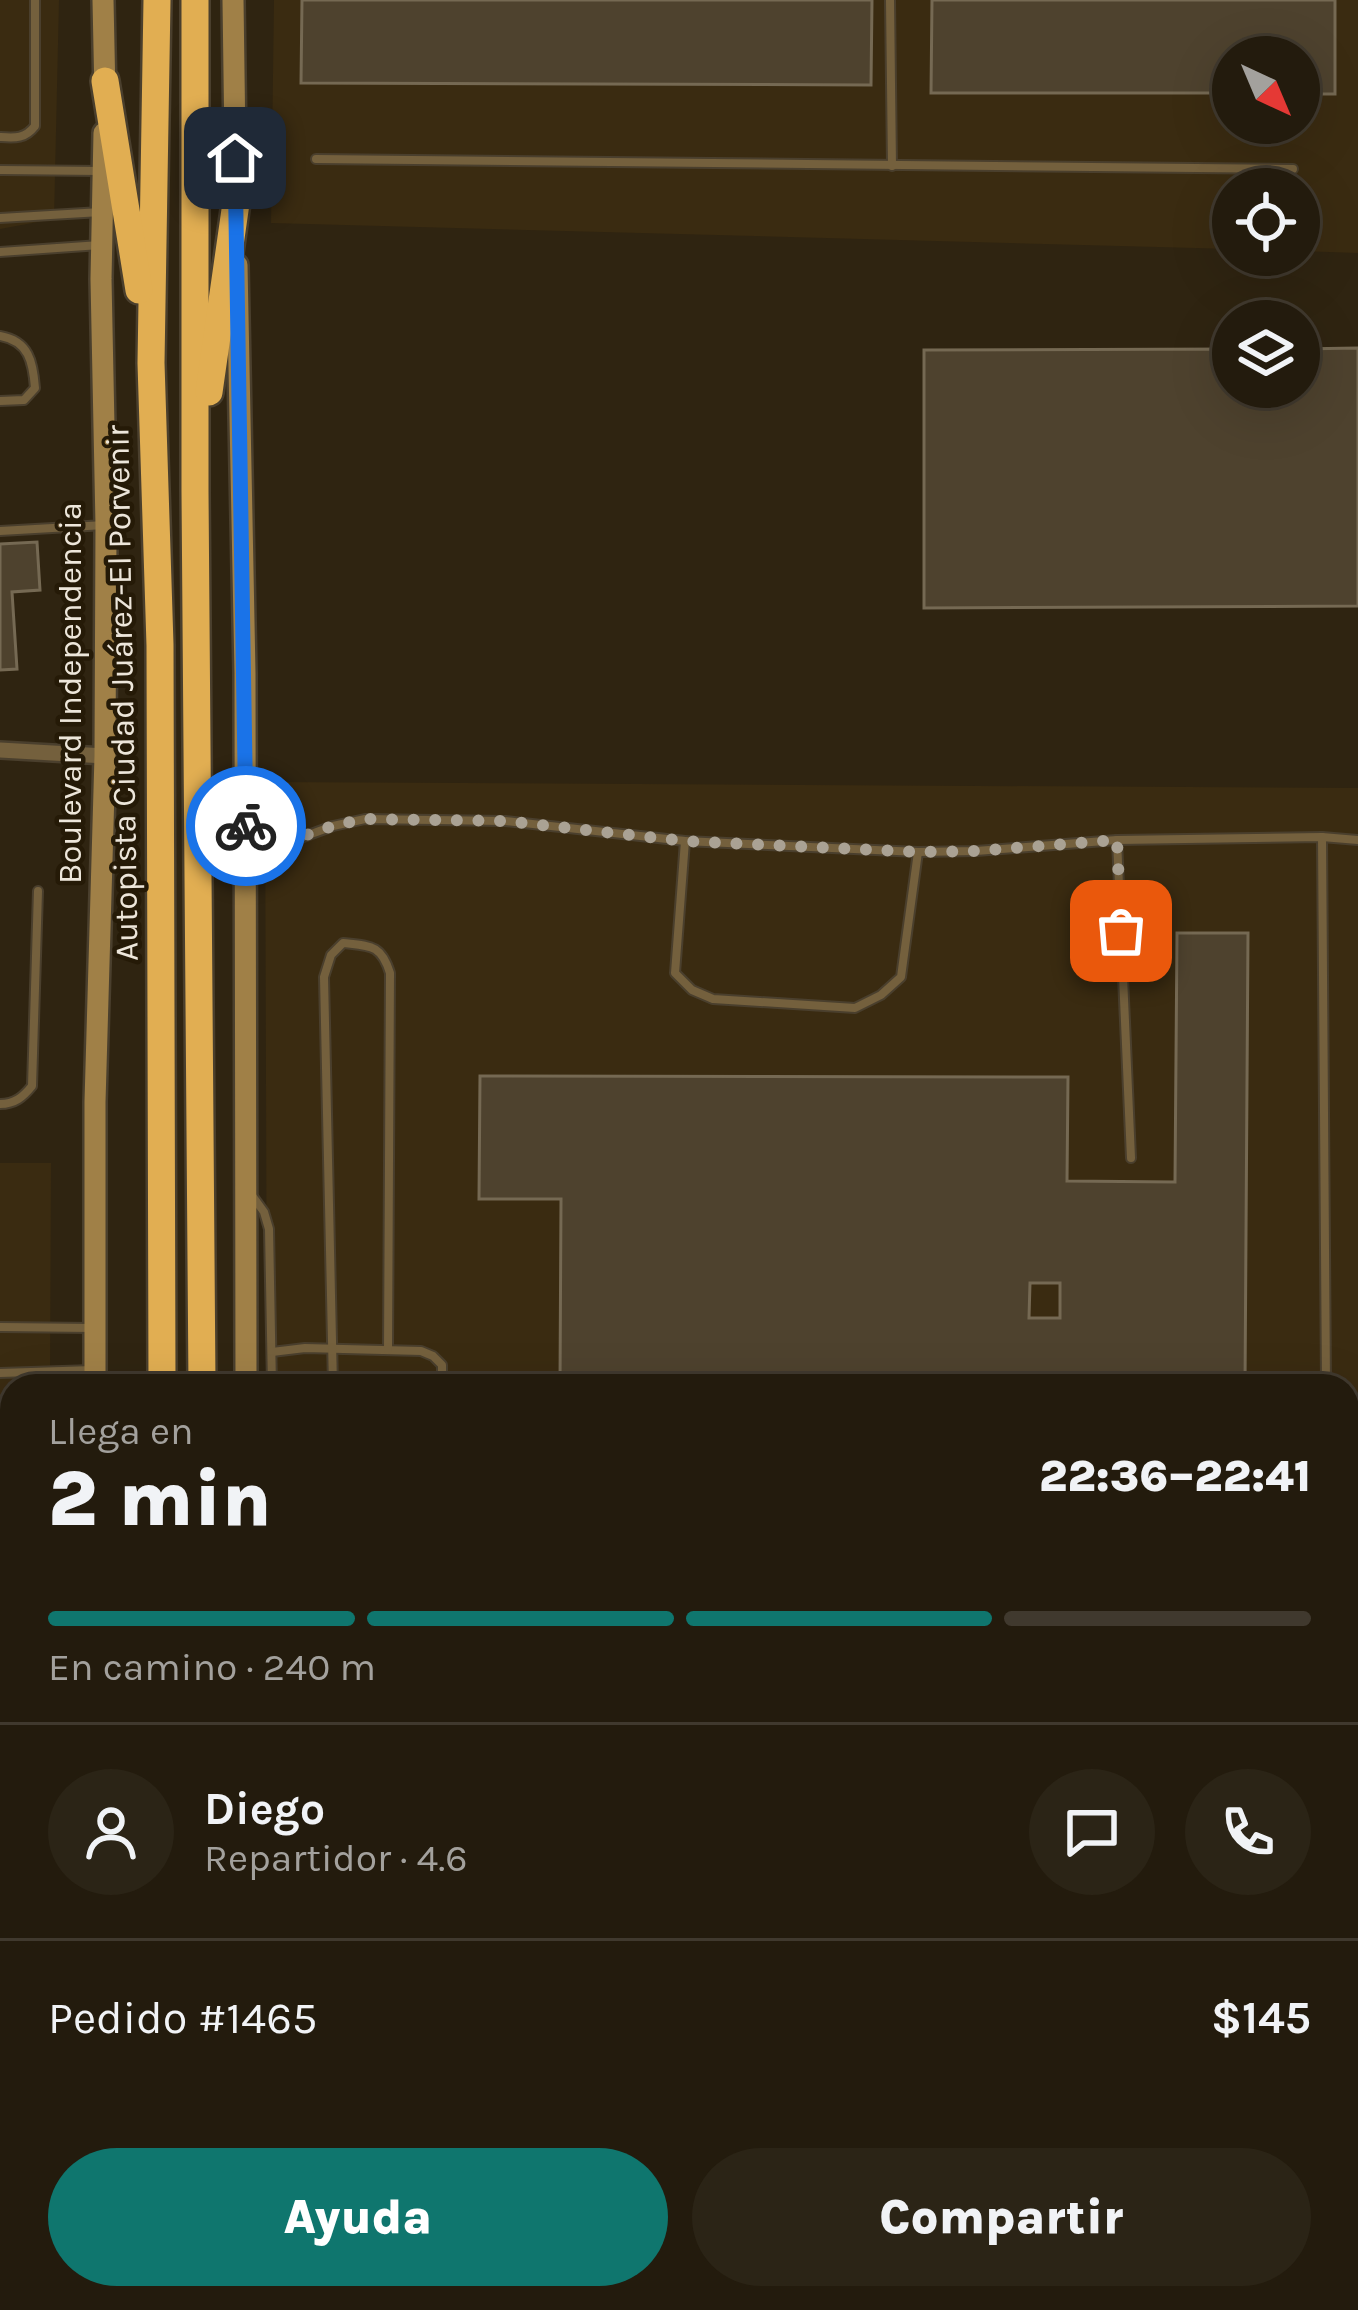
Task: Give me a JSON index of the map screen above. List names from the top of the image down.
{
  "streets": {
    "highway": ["Autopista Ciudad Juárez-El Porvenir"],
    "main road": ["Boulevard Independencia"]
  },
  "north": "bottom right",
  "page": {
    "heading": ["2 min", "Llega en", "22:36–22:41"],
    "panel": [
      "Diego",
      "Repartidor · 4.6",
      "Pedido #1465",
      "$145"
    ],
    "bar": "En camino · 240 m",
    "buttons": ["Ayuda", "Compartir"]
  }
}
